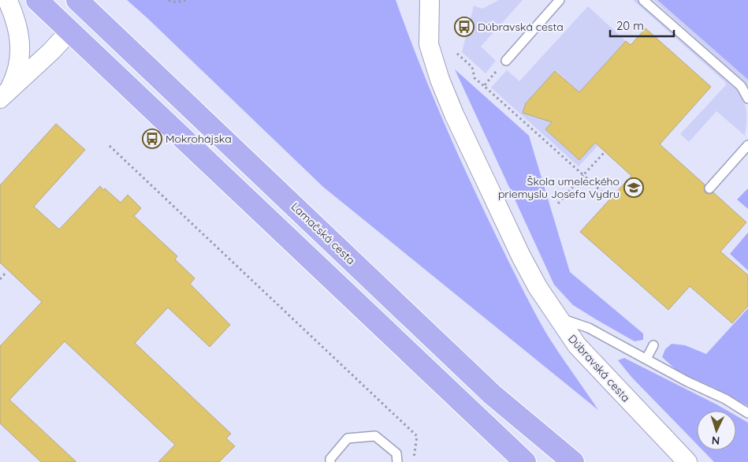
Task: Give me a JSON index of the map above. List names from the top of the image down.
{
  "streets": {
    "main road": ["Lamačská cesta"],
    "street": ["Dúbravská cesta"]
  },
  "places": {
    "bus stop": ["Dúbravská cesta", "Mokrohájska"],
    "school or university": ["Škola umeleckého priemyslu Josefa Vydru"]
  },
  "scale_bar": "20 m",
  "north": "bottom"
}
